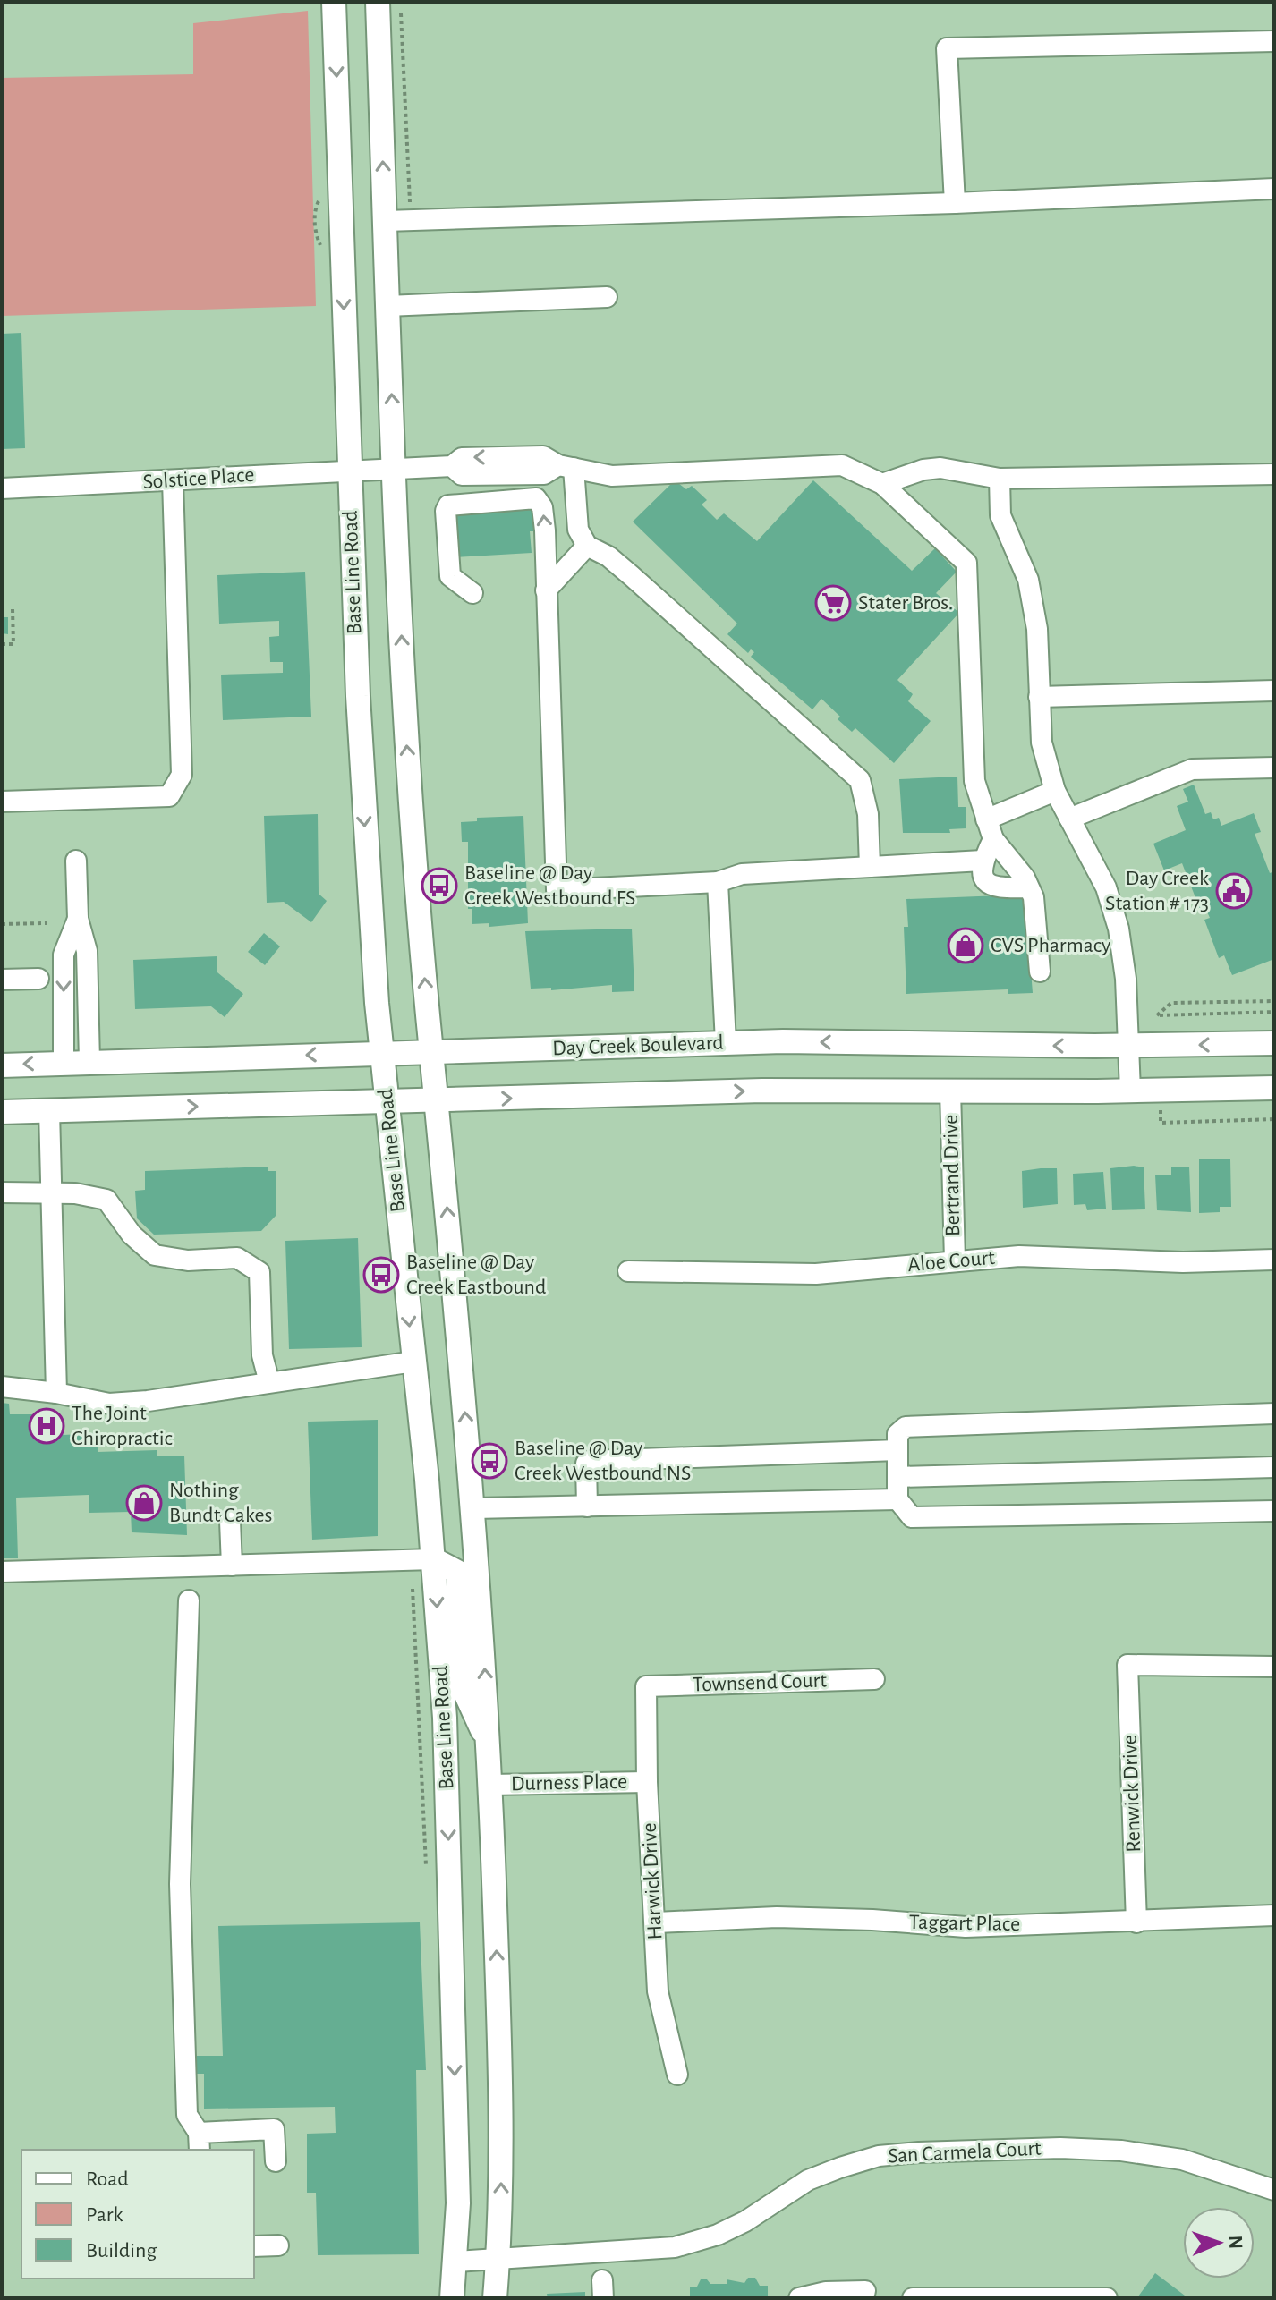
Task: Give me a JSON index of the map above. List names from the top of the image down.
{
  "streets": {
    "main road": ["Base Line Road", "Day Creek Boulevard"],
    "street": [
      "Solstice Place",
      "Bertrand Drive",
      "Aloe Court",
      "Townsend Court",
      "Durness Place",
      "Renwick Drive",
      "Harwick Drive",
      "Taggart Place",
      "San Carmela Court"
    ]
  },
  "crossings": [
    ["Solstice Place", "Base Line Road"],
    ["Base Line Road", "Day Creek Boulevard"],
    ["Base Line Road", "Durness Place"],
    ["Base Line Road", "San Carmela Court"],
    ["Bertrand Drive", "Aloe Court"],
    ["Townsend Court", "Harwick Drive"],
    ["Durness Place", "Harwick Drive"],
    ["Renwick Drive", "Taggart Place"],
    ["Harwick Drive", "Taggart Place"]
  ],
  "places": {
    "supermarket": ["Stater Bros."],
    "bus stop": ["Baseline @ Day Creek Westbound FS", "Baseline @ Day Creek Eastbound", "Baseline @ Day Creek Westbound NS"],
    "public building": ["Day Creek Station # 173"],
    "shop": ["CVS Pharmacy", "Nothing Bundt Cakes"],
    "hospital": ["The Joint Chiropractic"]
  },
  "legend": ["Road", "Park", "Building"],
  "north": "right"
}
